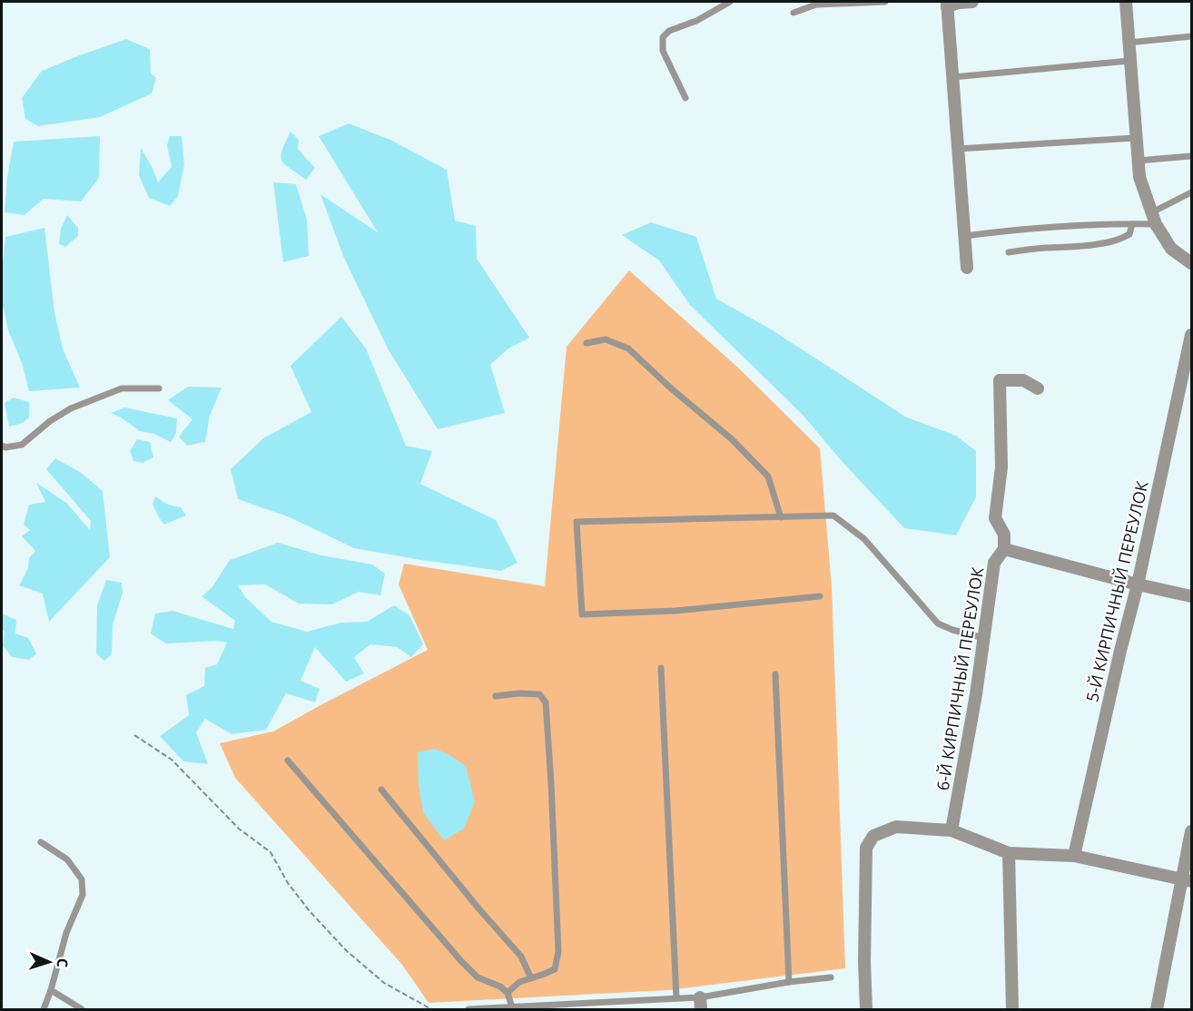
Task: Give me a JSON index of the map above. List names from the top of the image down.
{
  "streets": {
    "street": ["5-Й КИРПИЧНЫЙ ПЕРЕУЛОК", "6-Й КИРПИЧНЫЙ ПЕРЕУЛОК"]
  },
  "north": "right"
}
